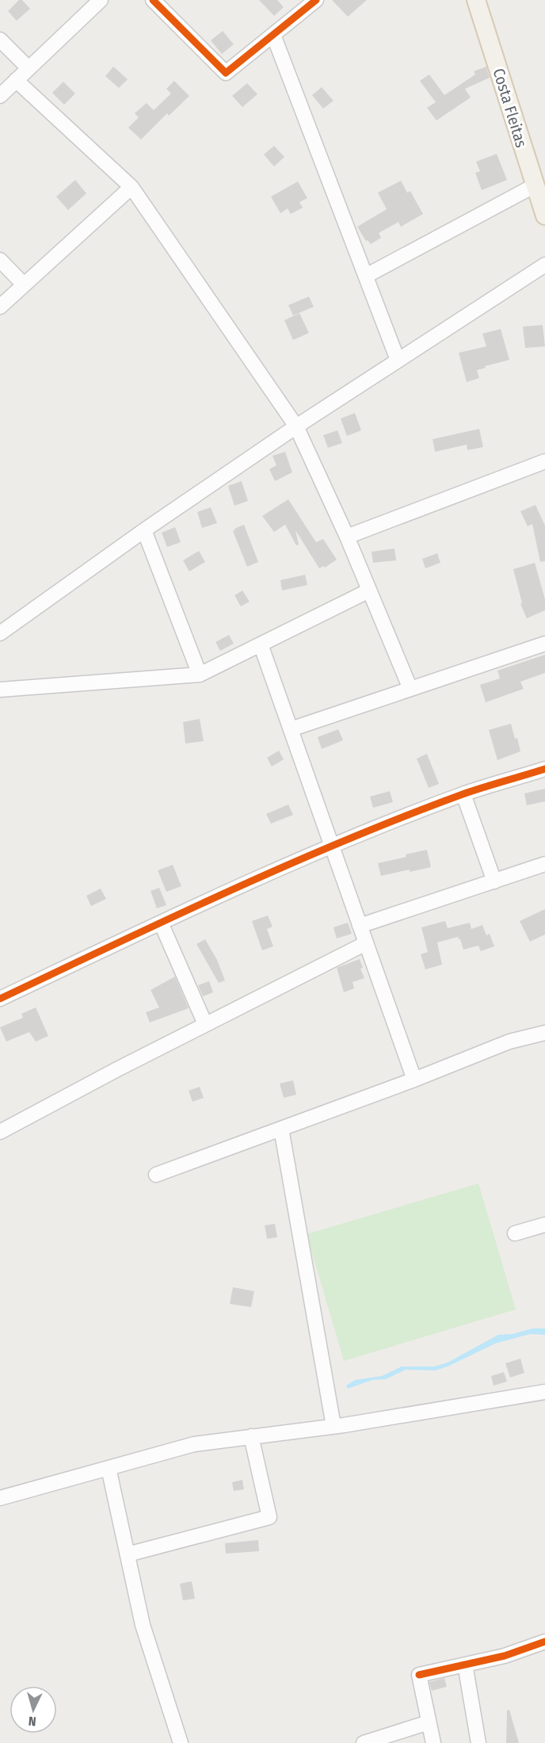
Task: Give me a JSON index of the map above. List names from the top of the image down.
{
  "streets": {
    "main road": ["Costa Fleitas"]
  },
  "north": "bottom"
}
